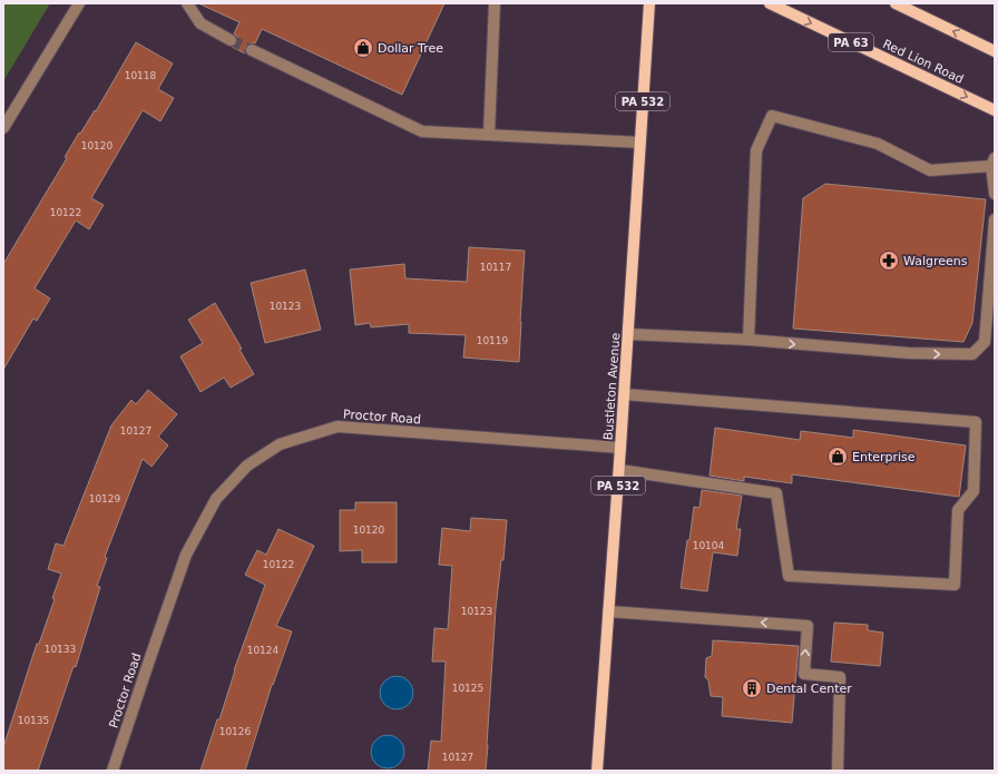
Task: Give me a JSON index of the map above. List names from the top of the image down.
{
  "streets": {
    "main road": [
      "PA 63",
      "Red Lion Road",
      "PA 532",
      "Bustleton Avenue"
    ],
    "street": ["Proctor Road"]
  },
  "crossings": [
    ["Bustleton Avenue", "Proctor Road"]
  ],
  "places": {
    "shop": ["Dollar Tree", "Enterprise"],
    "pharmacy": ["Walgreens"],
    "building": ["Dental Center"]
  },
  "house_numbers": [
    "10118",
    "10120",
    "10122",
    "10117",
    "10123",
    "10119",
    "10127",
    "10129",
    "10120",
    "10104",
    "10122",
    "10123",
    "10133",
    "10124",
    "10125",
    "10135",
    "10126",
    "10127"
  ]
}
